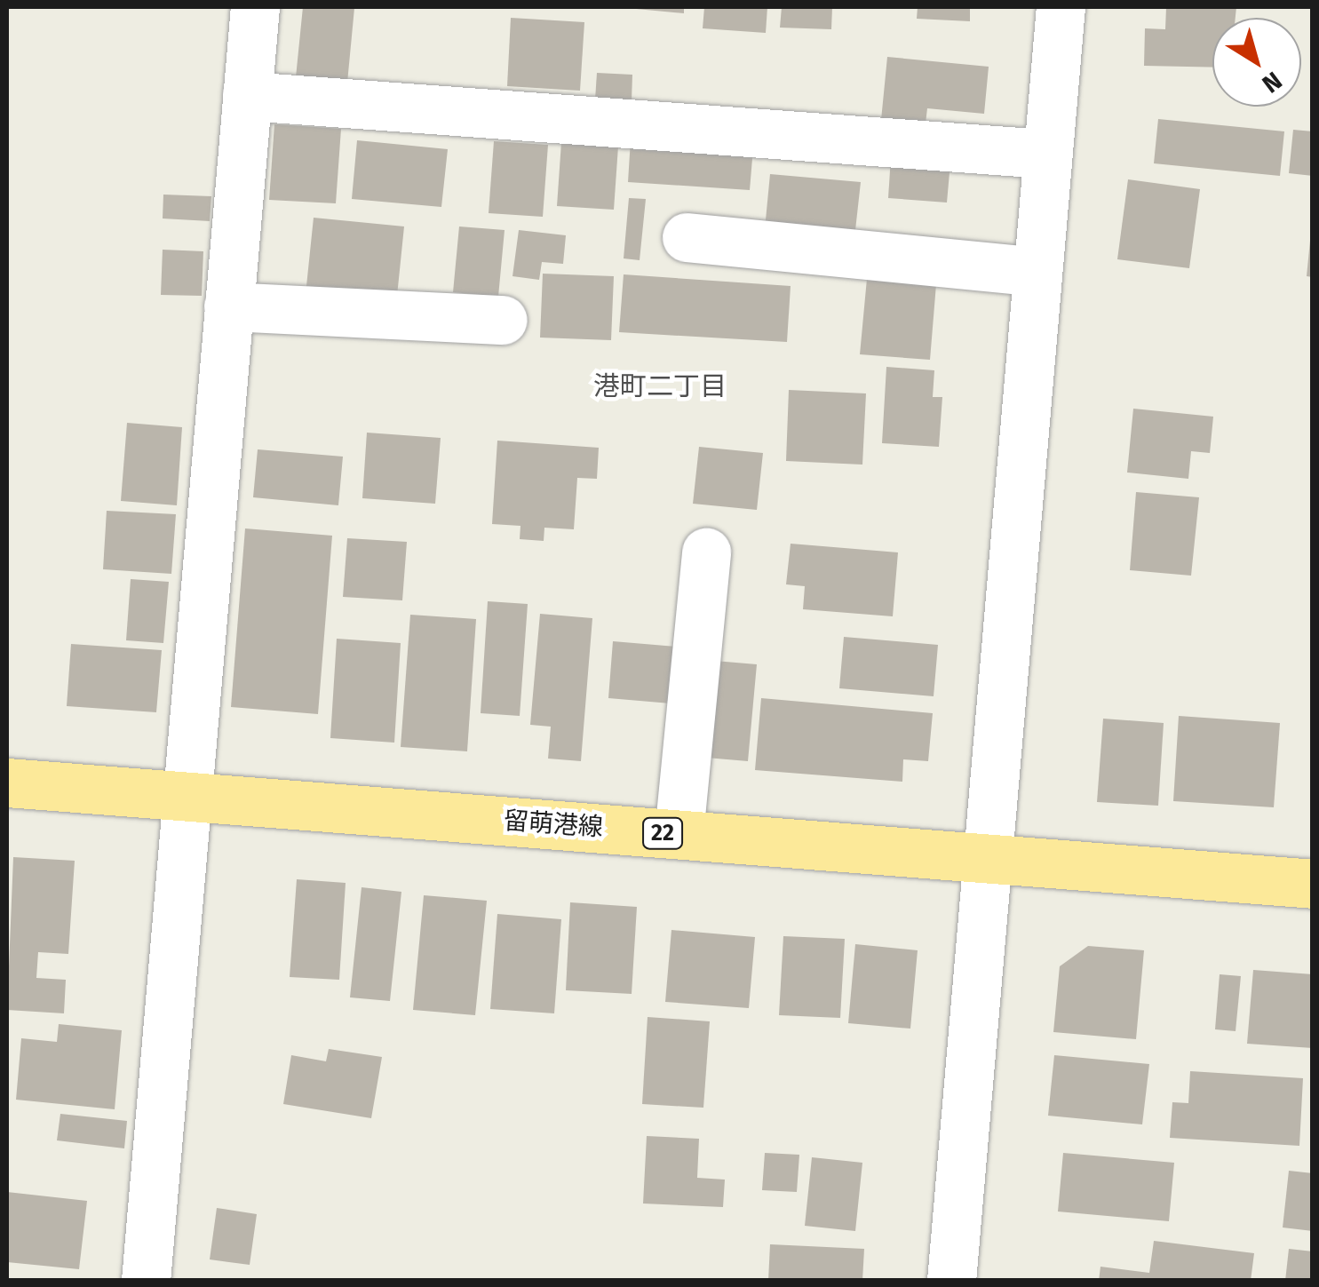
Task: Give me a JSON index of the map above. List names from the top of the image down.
{
  "streets": {
    "main road": ["留萌港線", "22"]
  },
  "districts": ["港町二丁目"],
  "north": "bottom right"
}
